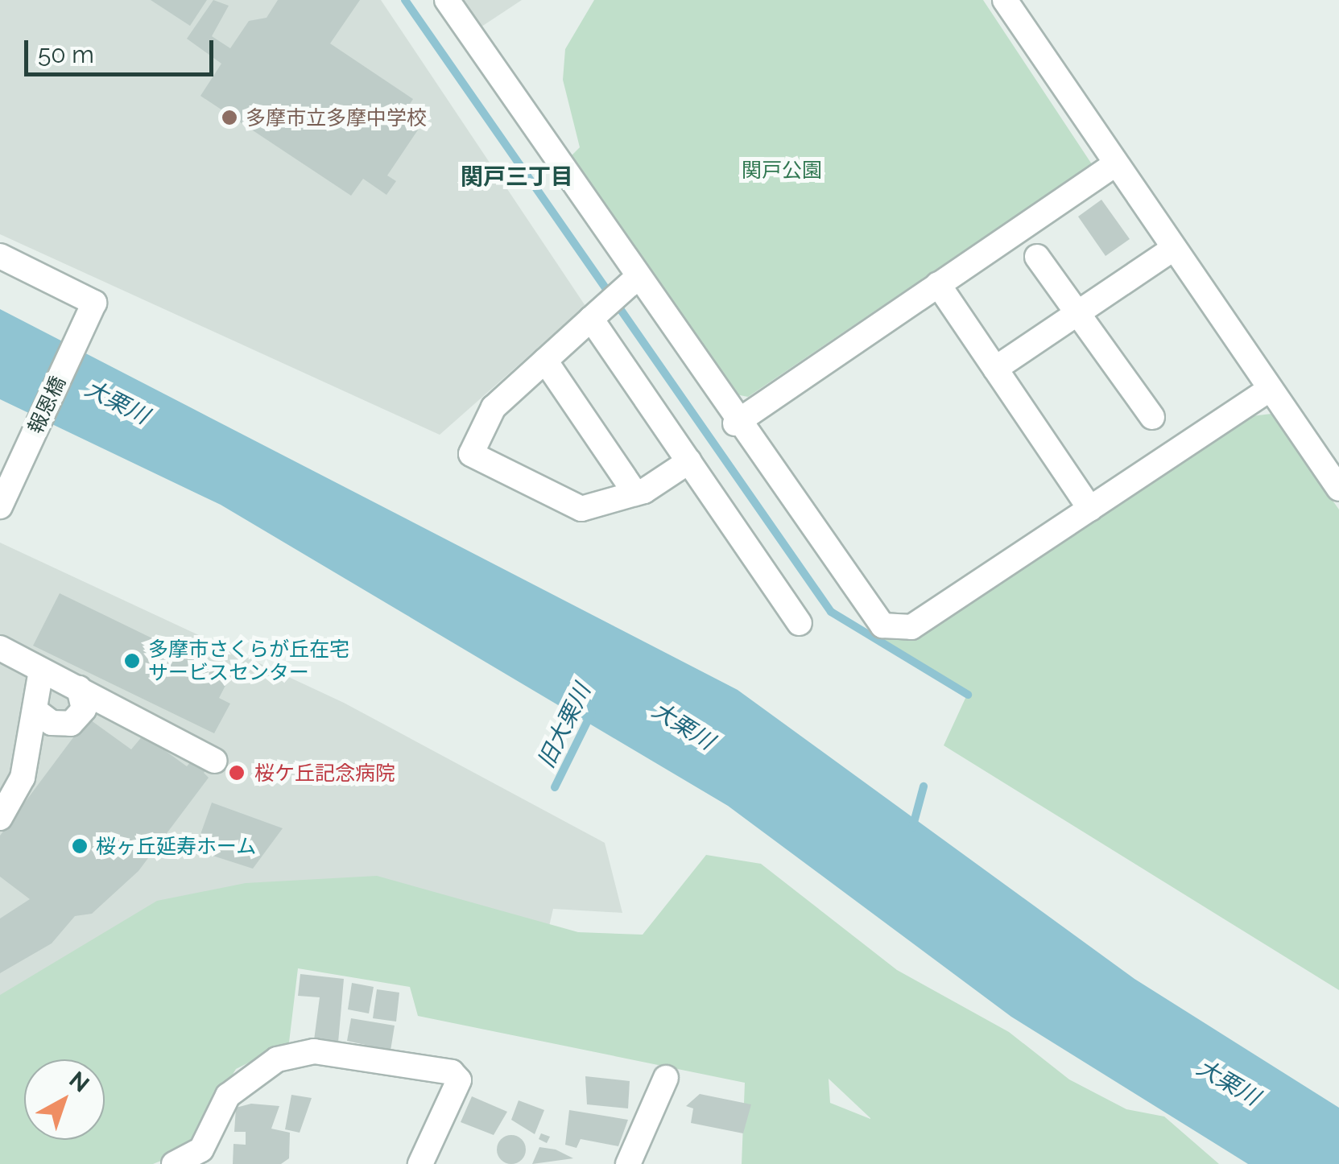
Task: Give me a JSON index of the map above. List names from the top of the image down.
{
  "streets": {
    "street": ["報恩橋"]
  },
  "districts": ["関戸三丁目"],
  "water": ["大栗川", "旧大栗川"],
  "parks": ["関戸公園"],
  "places": [
    "多摩市立多摩中学校",
    "多摩市さくらが丘在宅 サービスセンター",
    "桜ケ丘記念病院",
    "桜ヶ丘延寿ホーム"
  ],
  "scale_bar": "50 m",
  "north": "top right"
}
